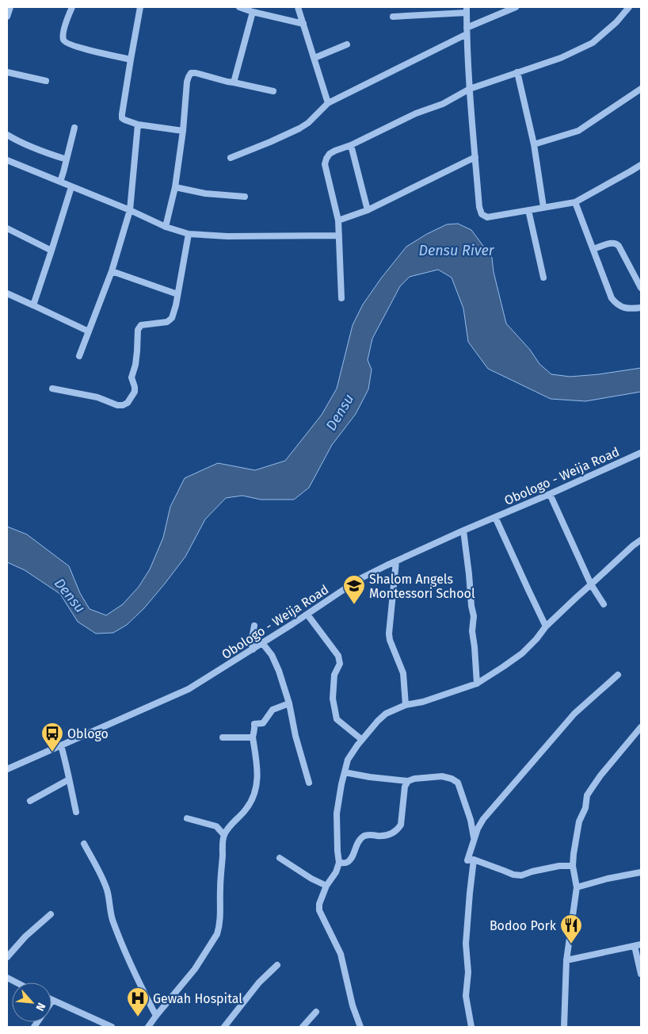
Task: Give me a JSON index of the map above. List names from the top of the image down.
{
  "streets": {
    "street": ["Obologo - Weija Road"]
  },
  "water": ["Densu River", "Densu"],
  "places": {
    "school or university": ["Shalom Angels Montessori School"],
    "bus stop": ["Oblogo"],
    "restaurant": ["Bodoo Pork"],
    "hospital": ["Gewah Hospital"]
  },
  "north": "bottom right"
}
